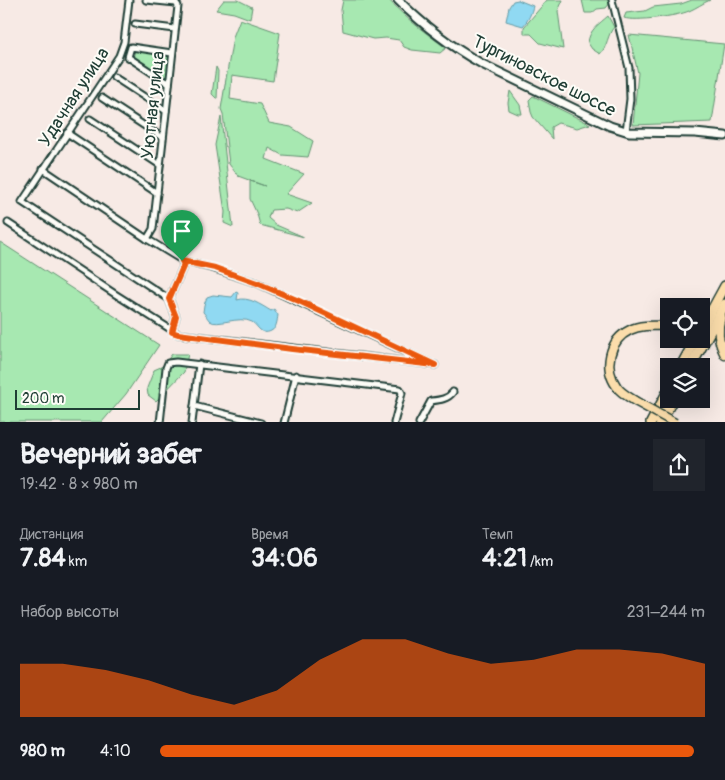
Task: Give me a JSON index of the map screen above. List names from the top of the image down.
{
  "streets": {
    "main road": ["Тургиновское шоссе"],
    "street": ["Удачная улица", "Уютная улица"]
  },
  "scale_bar": "200 m",
  "page": {
    "scale": "200 m",
    "heading": ["Вечерний забег", "19:42 · 8 × 980 m"],
    "stats": [
      ["Дистанция", "7.84 km"],
      ["Время", "34:06"],
      ["Темп", "4:21 /km"]
    ],
    "chart": ["Набор высоты", "231–244 m"],
    "list": [
      {
        "name": "980 m",
        "note": "4:10"
      }
    ]
  }
}
